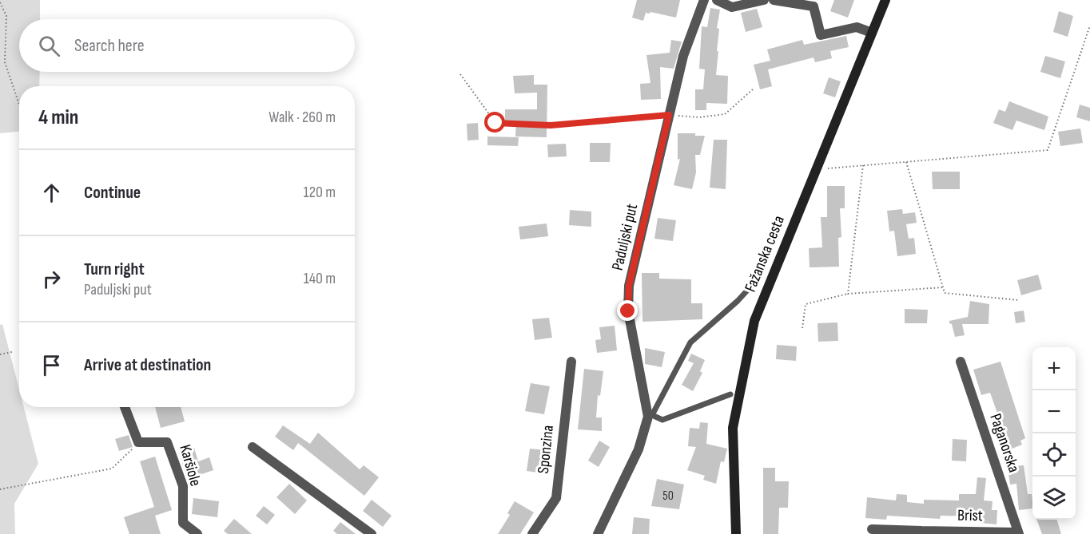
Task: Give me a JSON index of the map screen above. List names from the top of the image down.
{
  "streets": {
    "main road": ["Fažanska cesta"],
    "street": [
      "Paduljski put",
      "Paganorska",
      "Sponzina",
      "Karšiole",
      "Brist"
    ]
  },
  "crossings": [
    ["Paganorska", "Brist"]
  ],
  "house_numbers": ["50"],
  "page": {
    "search": "Search here",
    "heading": ["4 min", "Walk · 260 m"],
    "list": [
      ["Continue", "120 m"],
      ["Turn right", "Paduljski put", "140 m"],
      "Arrive at destination"
    ],
    "map_buttons": ["+", "−"]
  }
}
